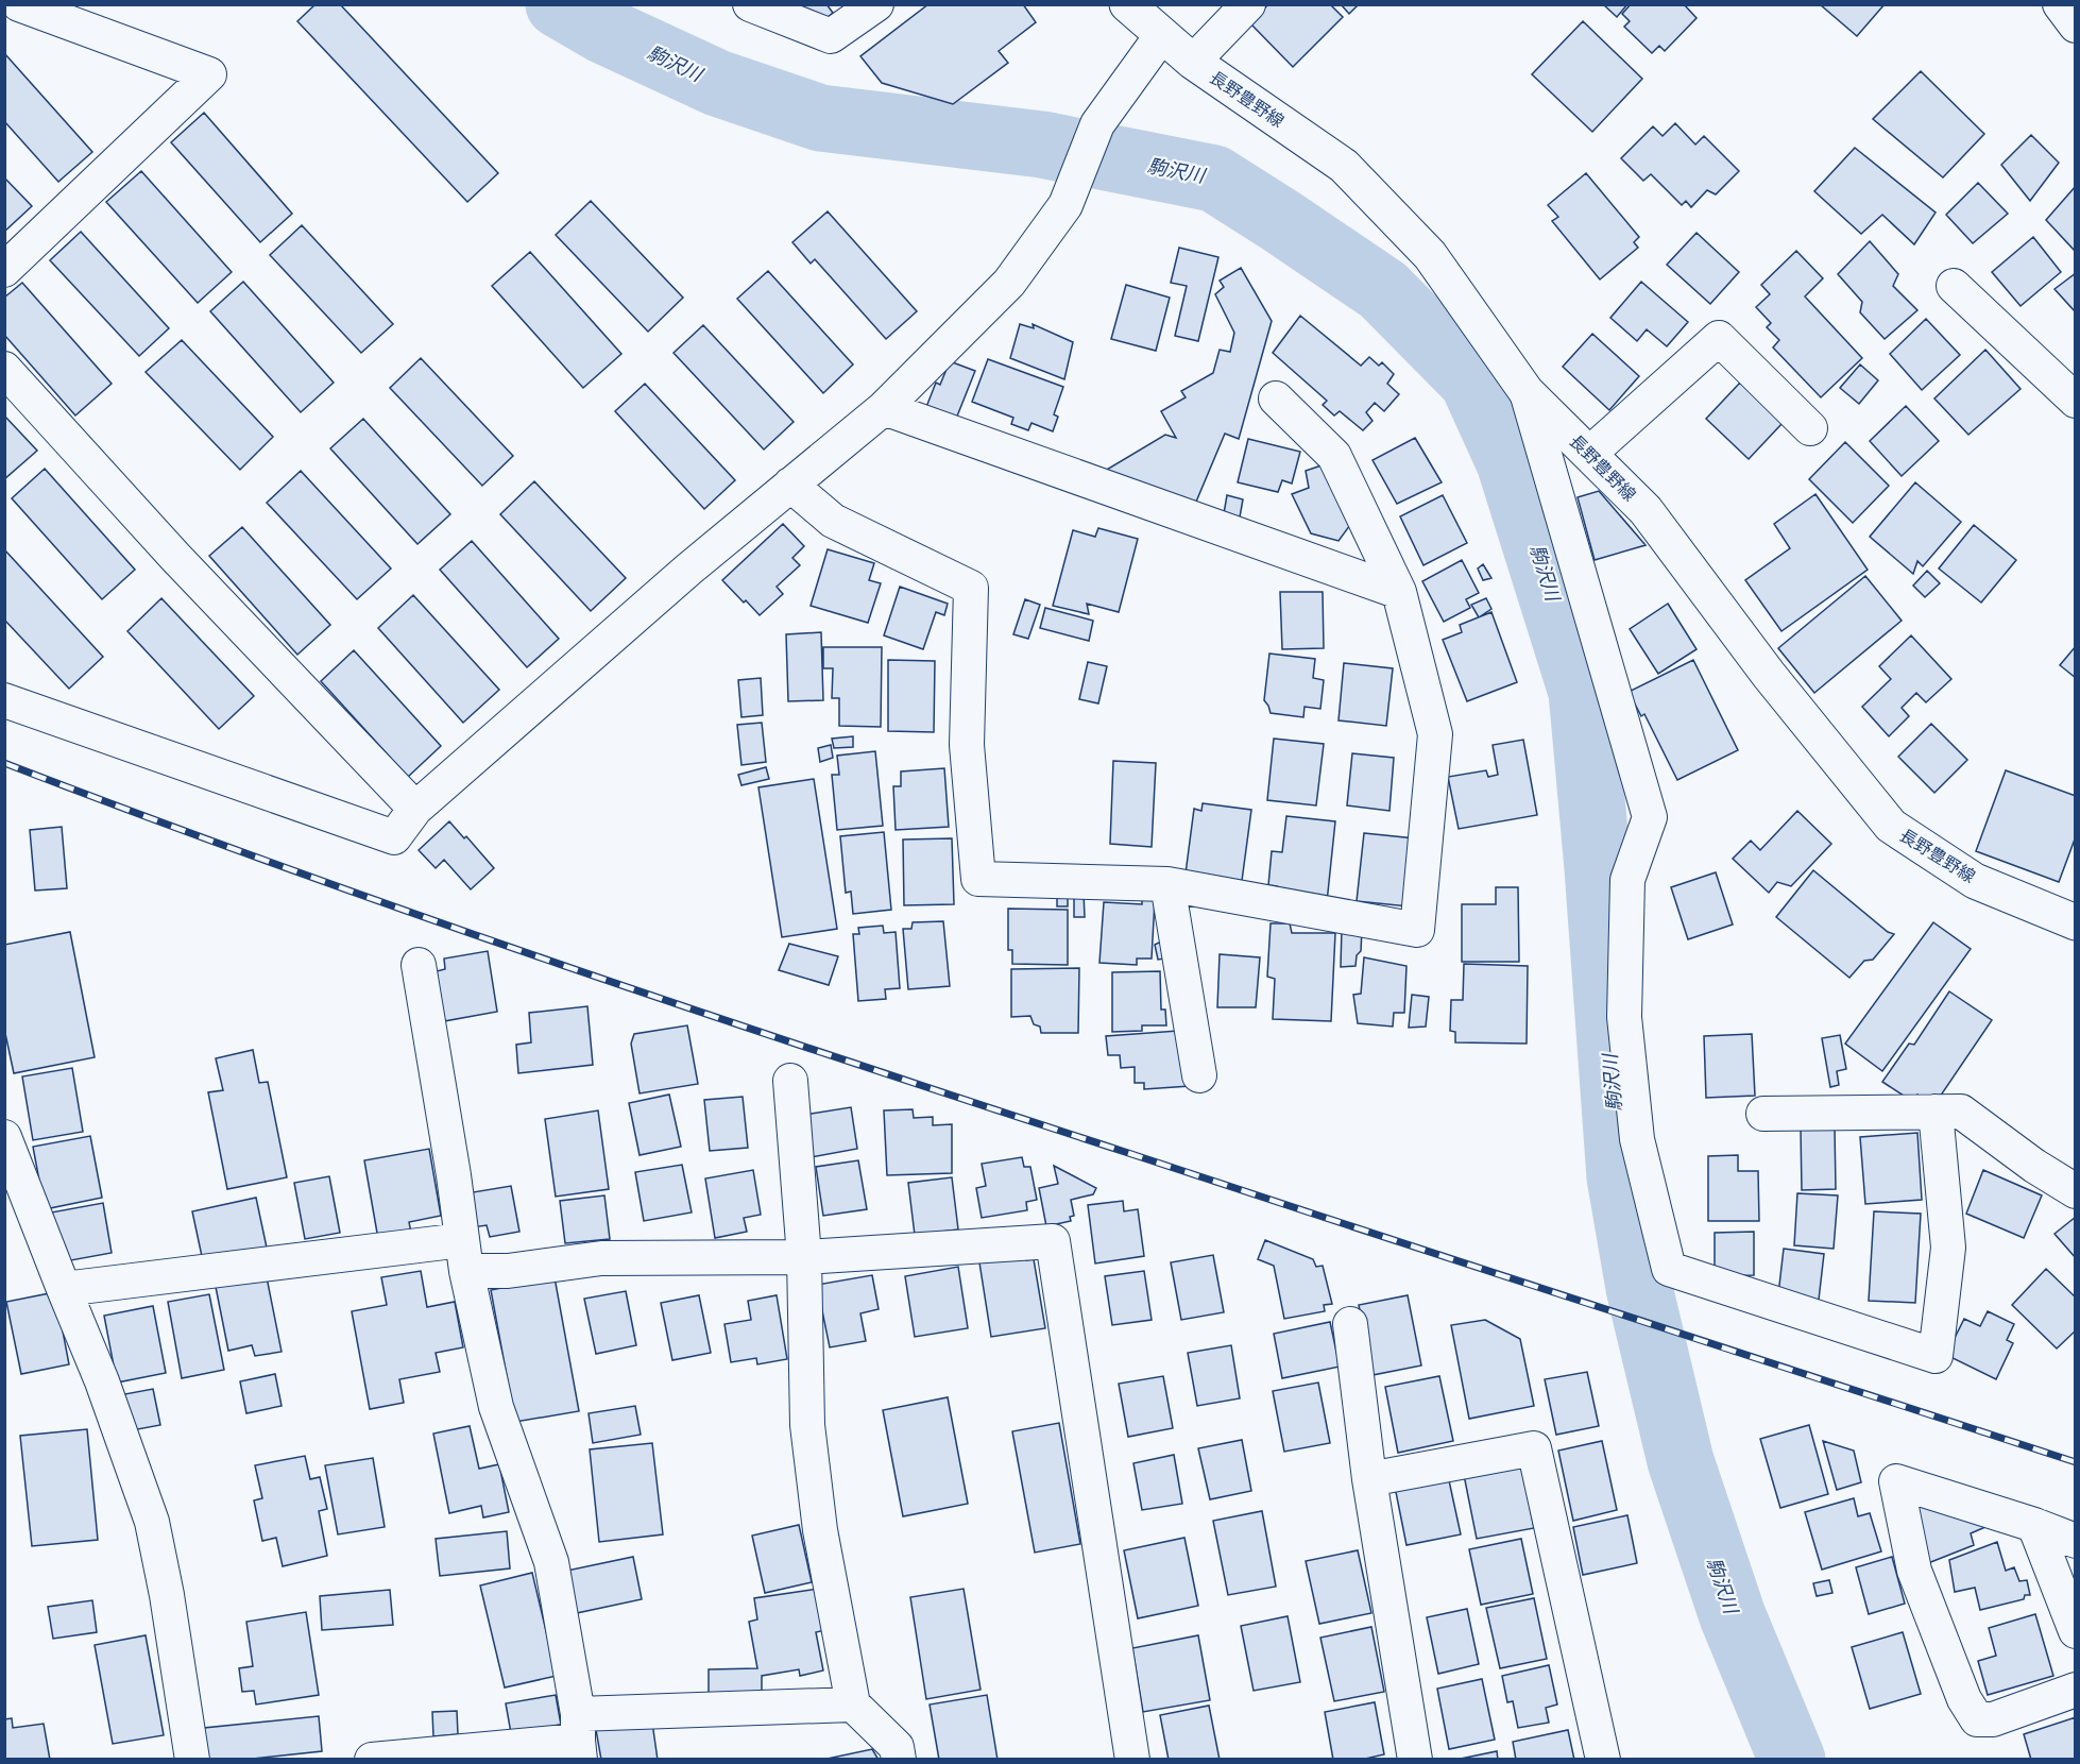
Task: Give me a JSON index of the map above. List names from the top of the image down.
{
  "streets": {
    "main road": ["長野豊野線"]
  },
  "water": ["駒沢川"]
}
